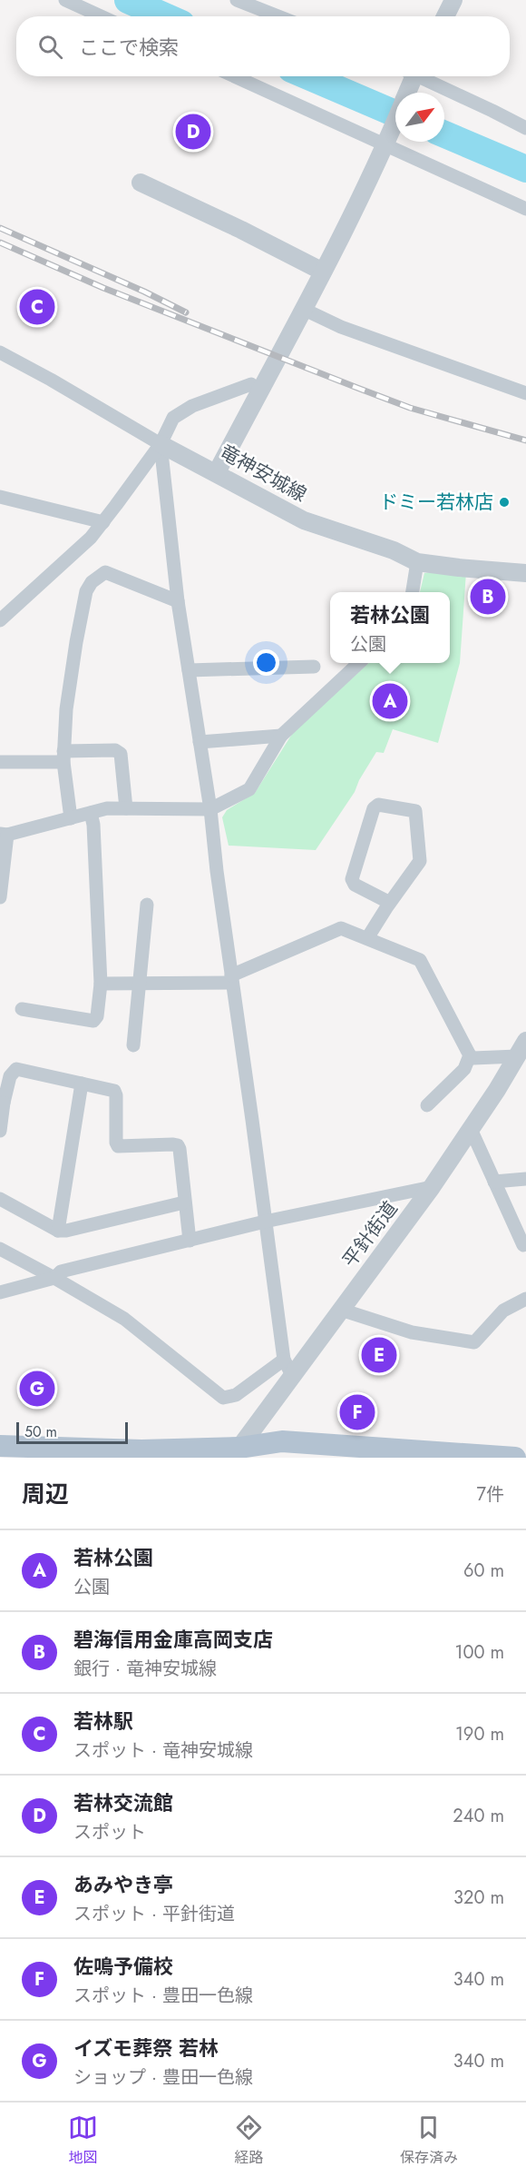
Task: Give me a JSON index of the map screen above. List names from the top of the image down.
{
  "streets": {
    "street": ["竜神安城線", "平針街道"]
  },
  "places": ["ドミー若林店"],
  "scale_bar": "50 m",
  "north": "top right",
  "page": {
    "search": "ここで検索",
    "pins": [
      "D",
      "C",
      "B",
      "A",
      "E",
      "G",
      "F"
    ],
    "popup": ["若林公園", "公園"],
    "scale": "50 m",
    "heading": ["周辺", "7件"],
    "list": [
      {
        "mark": "A",
        "name": "若林公園",
        "note": "公園",
        "value": "60 m"
      },
      {
        "mark": "B",
        "name": "碧海信用金庫高岡支店",
        "note": "銀行 · 竜神安城線",
        "value": "100 m"
      },
      {
        "mark": "C",
        "name": "若林駅",
        "note": "スポット · 竜神安城線",
        "value": "190 m"
      },
      {
        "mark": "D",
        "name": "若林交流館",
        "note": "スポット",
        "value": "240 m"
      },
      {
        "mark": "E",
        "name": "あみやき亭",
        "note": "スポット · 平針街道",
        "value": "320 m"
      },
      {
        "mark": "F",
        "name": "佐鳴予備校",
        "note": "スポット · 豊田一色線",
        "value": "340 m"
      },
      {
        "mark": "G",
        "name": "イズモ葬祭 若林",
        "note": "ショップ · 豊田一色線",
        "value": "340 m"
      }
    ],
    "nav": ["地図", "経路", "保存済み"]
  }
}
